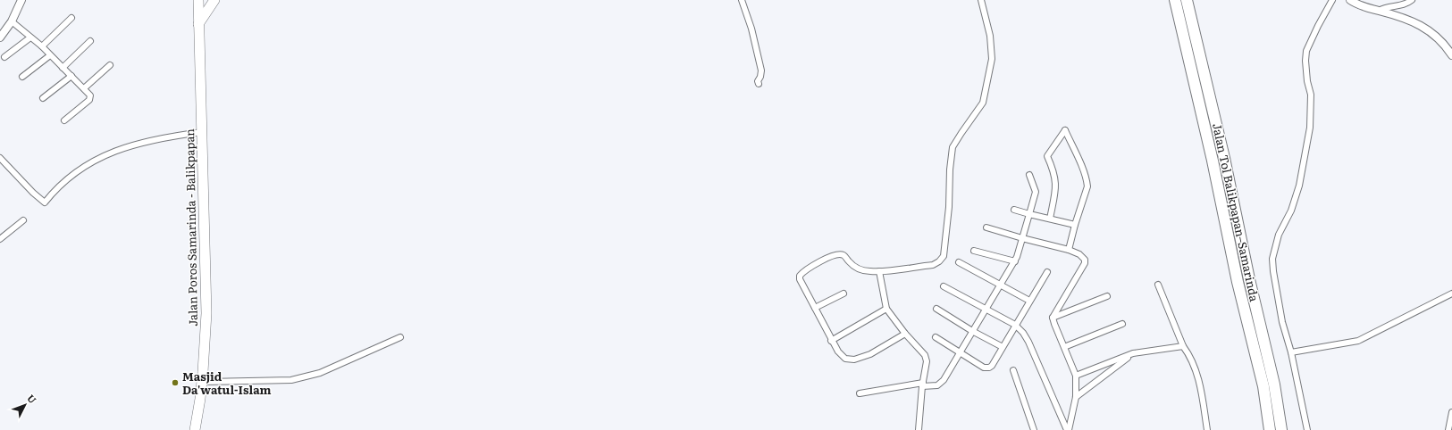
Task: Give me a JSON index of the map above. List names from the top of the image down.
{
  "streets": {
    "highway": ["Jalan Tol Balikpapan–Samarinda", "Jalan Poros Samarinda - Balikpapan"]
  },
  "places": ["Masjid Da'watul-Islam"],
  "north": "top right"
}
